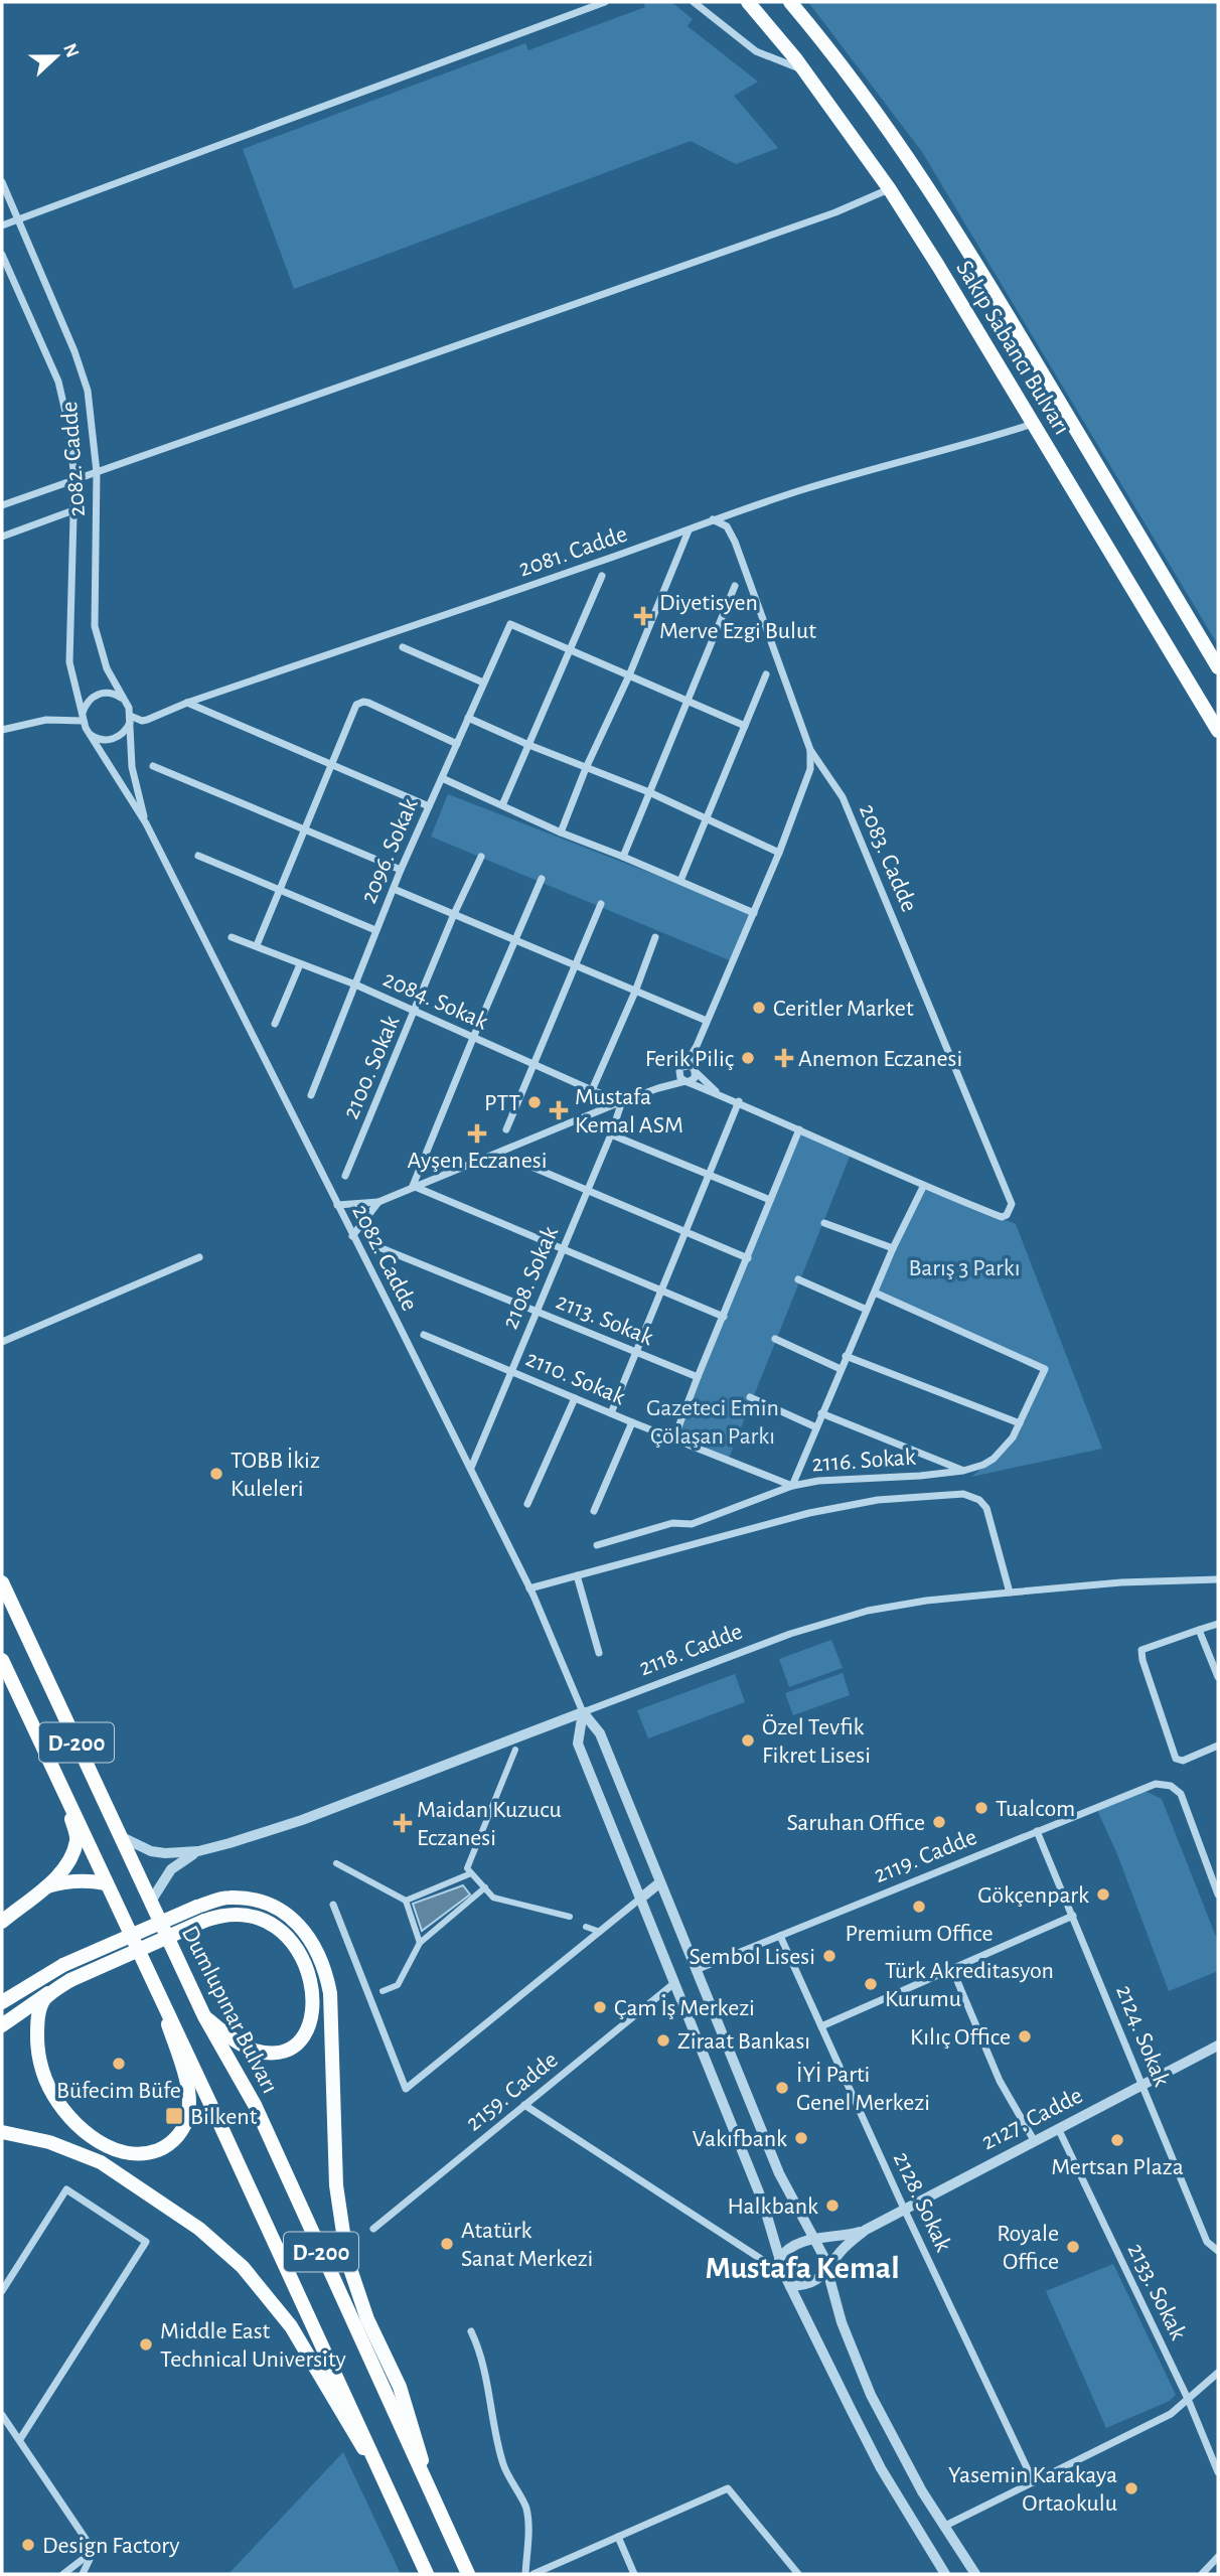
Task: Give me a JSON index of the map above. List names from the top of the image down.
{
  "streets": {
    "highway": ["D-200", "Dumlupınar Bulvarı"],
    "main road": ["Sakıp Sabancı Bulvarı"],
    "street": [
      "2082. Cadde",
      "2081. Cadde",
      "2096. Sokak",
      "2083. Cadde",
      "2084. Sokak",
      "2100. Sokak",
      "2108. Sokak",
      "2113. Sokak",
      "2110. Sokak",
      "2116. Sokak",
      "2118. Cadde",
      "2119. Cadde",
      "2124. Sokak",
      "2159. Cadde",
      "2127. Cadde",
      "2128. Sokak",
      "2133. Sokak"
    ]
  },
  "crossings": [
    ["Sakıp Sabancı Bulvarı", "2081. Cadde"],
    ["2082. Cadde", "2081. Cadde"],
    ["2082. Cadde", "2108. Sokak"],
    ["2082. Cadde", "2118. Cadde"],
    ["2081. Cadde", "2083. Cadde"],
    ["2096. Sokak", "2084. Sokak"],
    ["2084. Sokak", "2100. Sokak"],
    ["2084. Sokak", "2108. Sokak"],
    ["2108. Sokak", "2113. Sokak"],
    ["2108. Sokak", "2110. Sokak"],
    ["2110. Sokak", "2116. Sokak"],
    ["2119. Cadde", "2124. Sokak"],
    ["2119. Cadde", "2128. Sokak"],
    ["2124. Sokak", "2127. Cadde"],
    ["2127. Cadde", "2128. Sokak"],
    ["2127. Cadde", "2133. Sokak"]
  ],
  "districts": ["Mustafa Kemal"],
  "parks": ["Barış 3 Parkı", "Gazeteci Emin Çölaşan Parkı"],
  "places": {
    "health": [
      "Diyetisyen Merve Ezgi Bulut",
      "Anemon Eczanesi",
      "Mustafa Kemal ASM",
      "Ayşen Eczanesi",
      "Maidan Kuzucu Eczanesi"
    ],
    "other": [
      "Ceritler Market",
      "Ferik Piliç",
      "PTT",
      "TOBB İkiz Kuleleri",
      "Özel Tevfik Fikret Lisesi",
      "Tualcom",
      "Saruhan Office",
      "Gökçenpark",
      "Premium Office",
      "Sembol Lisesi",
      "Türk Akreditasyon Kurumu",
      "Çam İş Merkezi",
      "Kılıç Office",
      "Ziraat Bankası",
      "Büfecim Büfe",
      "İYİ Parti Genel Merkezi",
      "Vakıfbank",
      "Mertsan Plaza",
      "Halkbank",
      "Atatürk Sanat Merkezi",
      "Royale Office",
      "Middle East Technical University",
      "Yasemin Karakaya Ortaokulu",
      "Design Factory"
    ],
    "transit": ["Bilkent"]
  },
  "north": "right"
}
